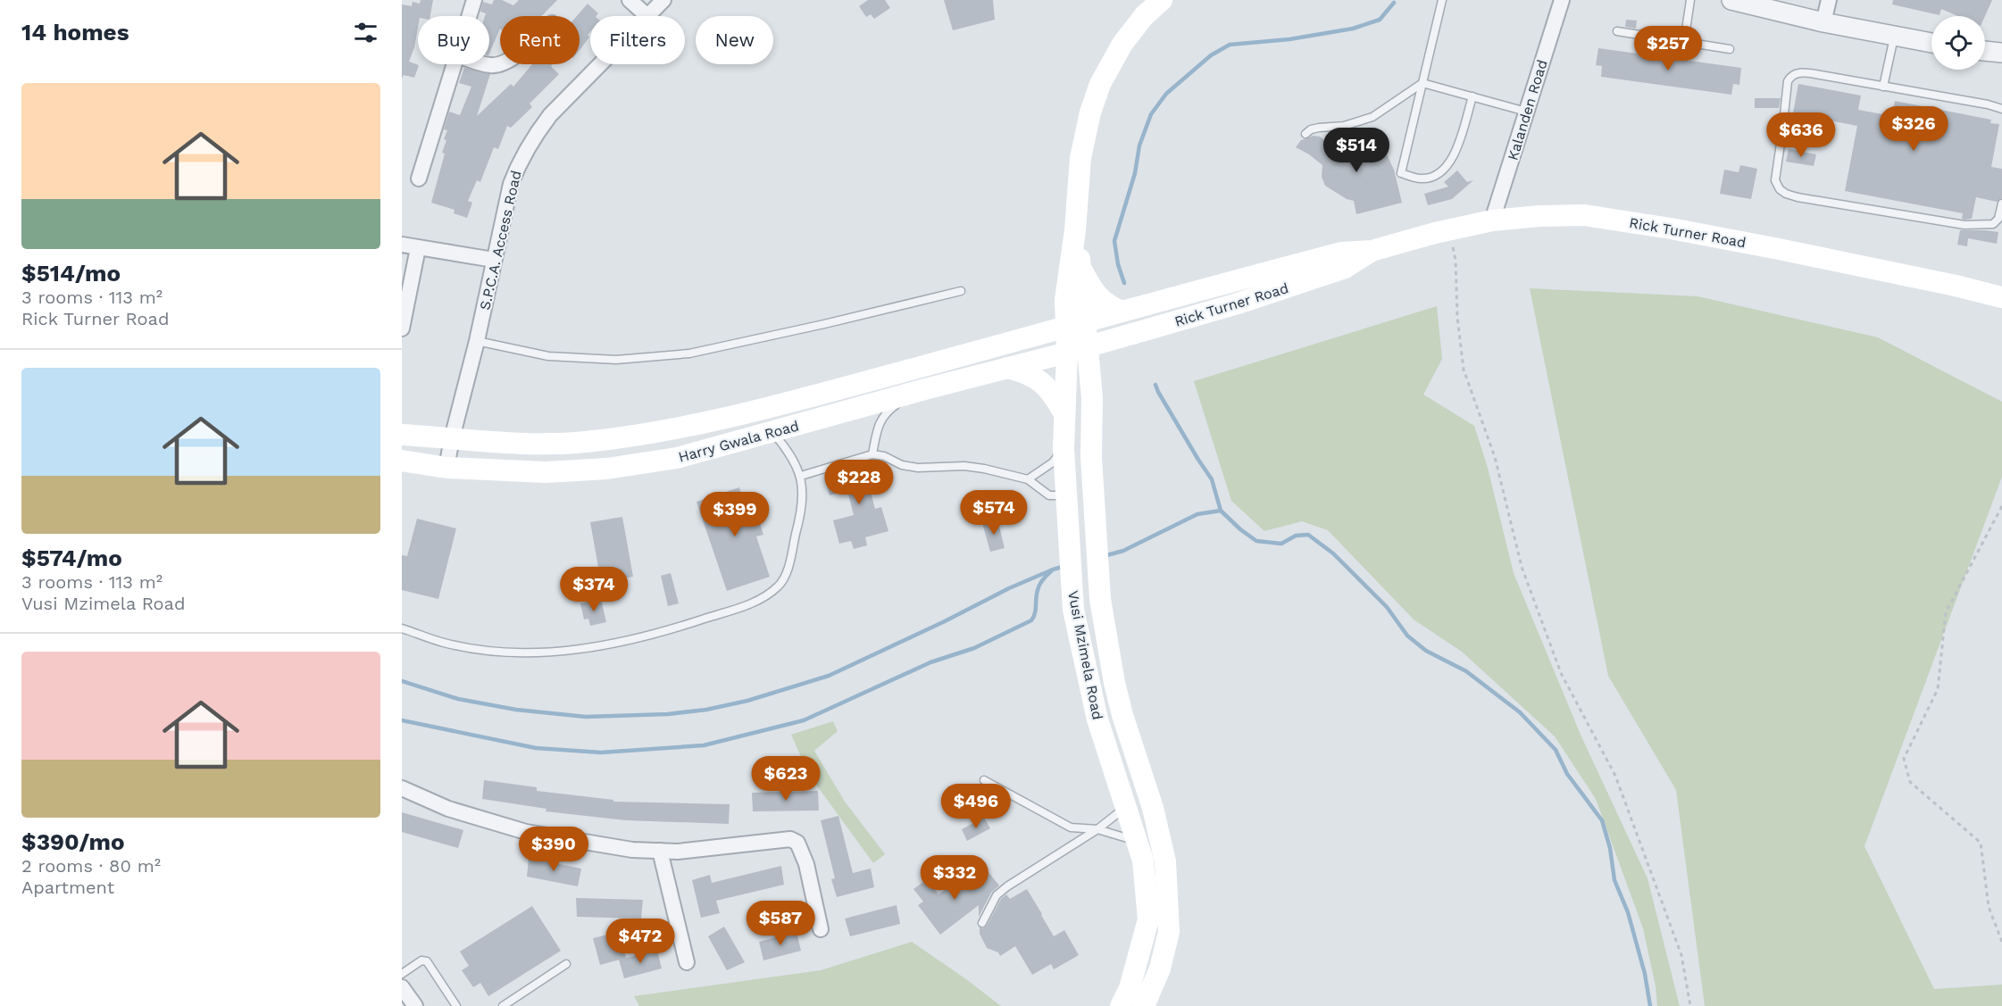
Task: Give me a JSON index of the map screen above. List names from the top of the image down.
{
  "streets": {
    "main road": ["Rick Turner Road", "Harry Gwala Road", "Vusi Mzimela Road"],
    "street": ["Kalanden Road", "S.P.C.A. Access Road"]
  },
  "crossings": [
    ["Kalanden Road", "Rick Turner Road"],
    ["Rick Turner Road", "Harry Gwala Road"],
    ["Rick Turner Road", "Vusi Mzimela Road"],
    ["S.P.C.A. Access Road", "Harry Gwala Road"],
    ["Harry Gwala Road", "Vusi Mzimela Road"]
  ],
  "page": {
    "heading": "14 homes",
    "chip": [
      "Buy",
      "Rent",
      "Filters",
      "New"
    ],
    "price": [
      "$257",
      "$326",
      "$636",
      "$514",
      "$228",
      "$574",
      "$399",
      "$374",
      "$623",
      "$496",
      "$390",
      "$332",
      "$587",
      "$472"
    ],
    "list": [
      {
        "name": "$514/mo",
        "note": "3 rooms · 113 m² · Rick Turner Road"
      },
      {
        "name": "$574/mo",
        "note": "3 rooms · 113 m² · Vusi Mzimela Road"
      },
      {
        "name": "$390/mo",
        "note": "2 rooms · 80 m² · Apartment"
      }
    ]
  }
}
